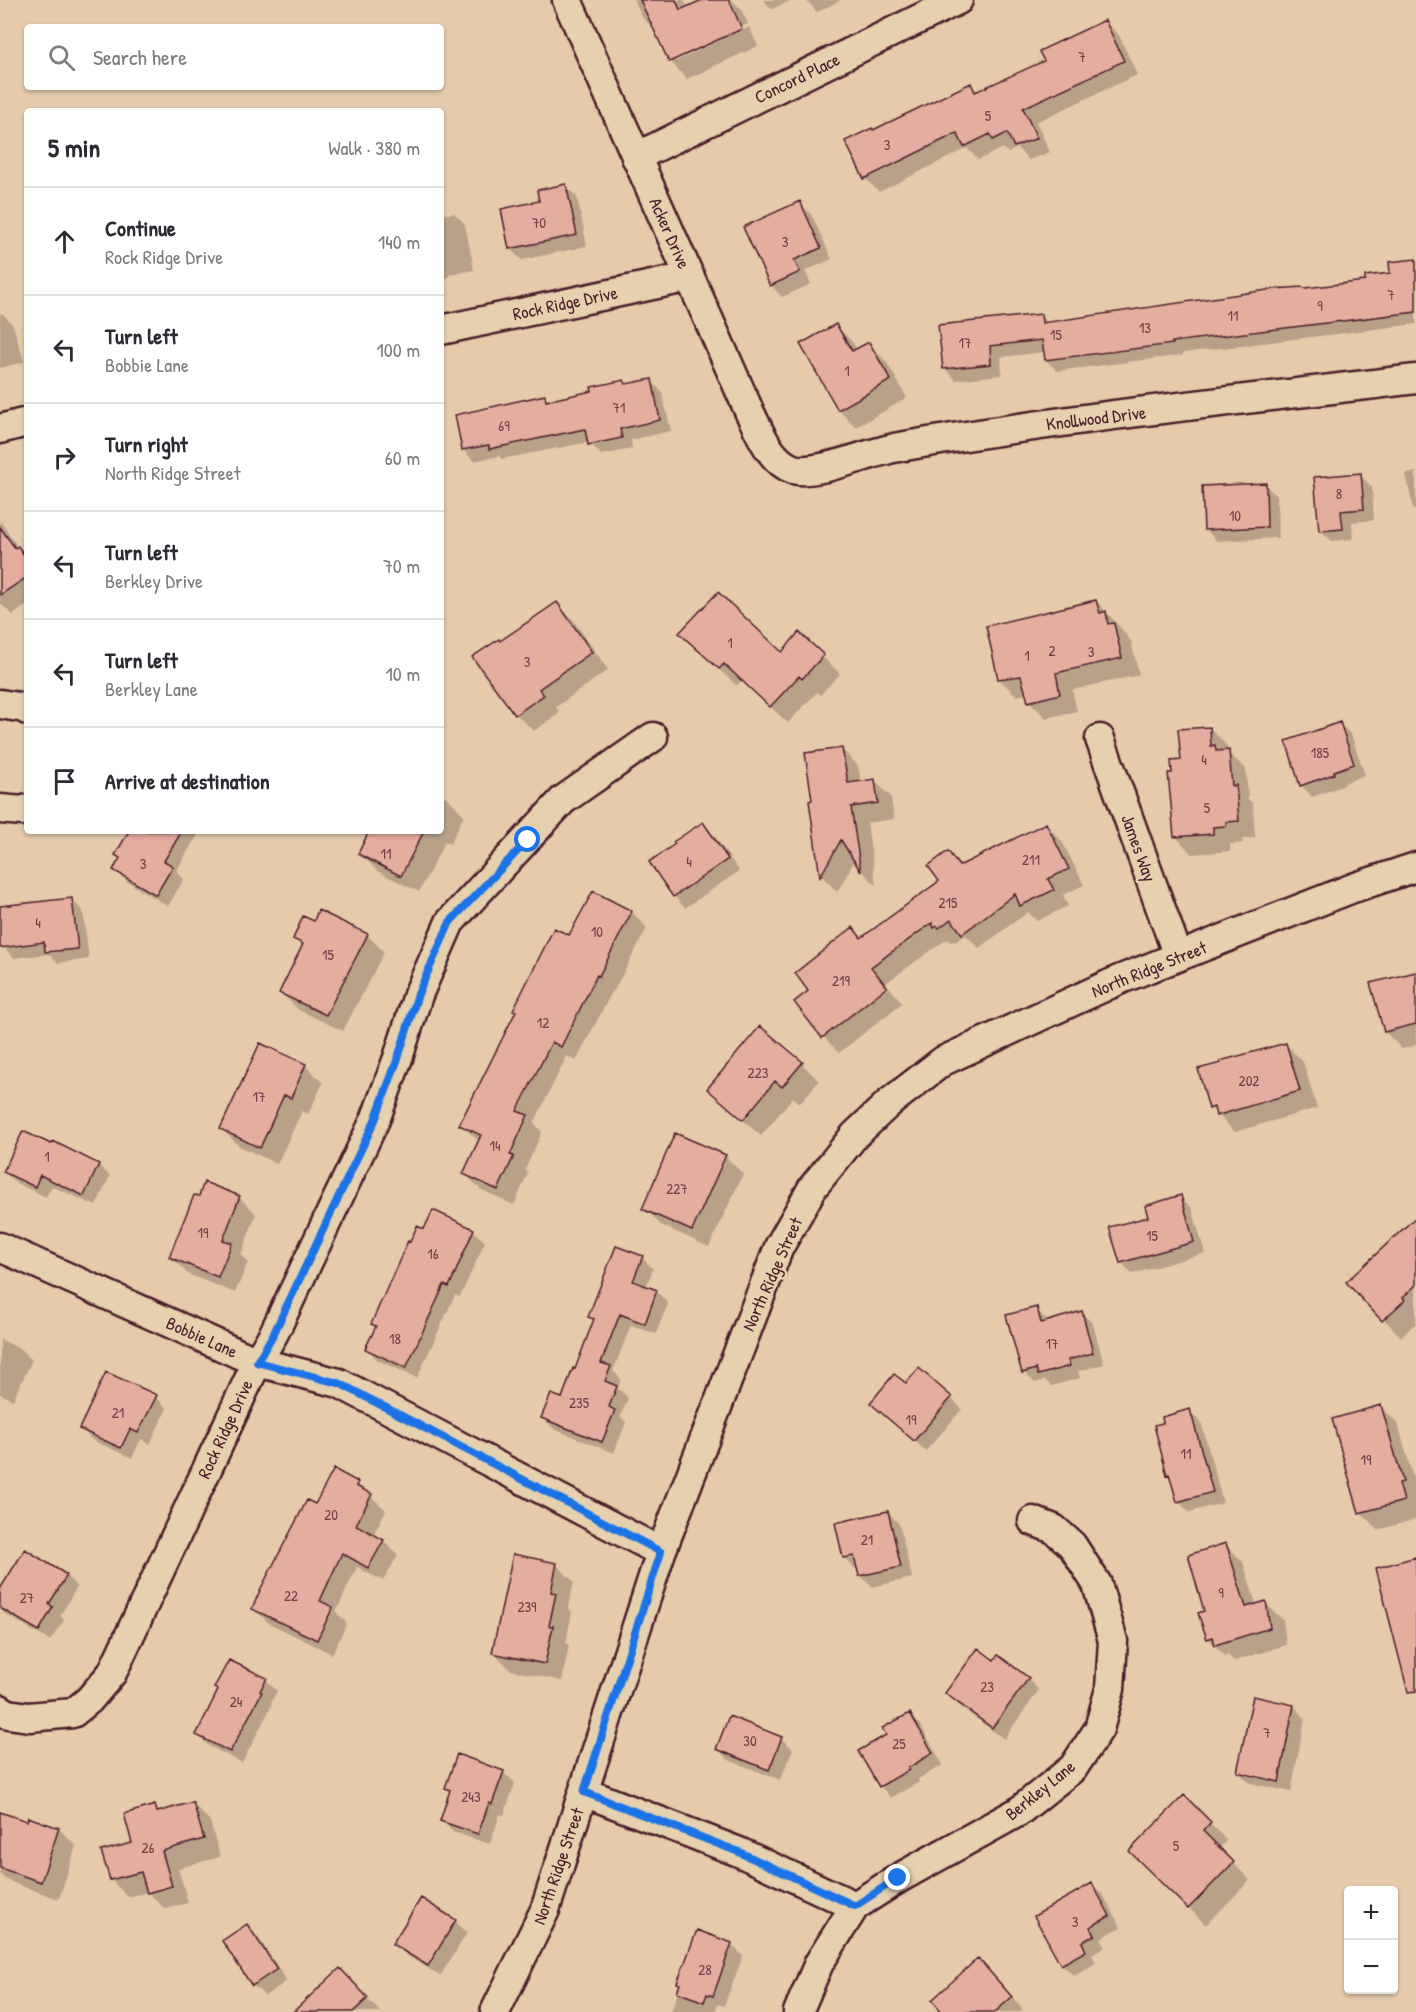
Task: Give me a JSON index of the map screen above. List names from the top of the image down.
{
  "streets": {
    "street": [
      "Concord Place",
      "Acker Drive",
      "Rock Ridge Drive",
      "Knollwood Drive",
      "James Way",
      "North Ridge Street",
      "Bobbie Lane",
      "Berkley Lane"
    ]
  },
  "crossings": [
    ["Concord Place", "Acker Drive"],
    ["Acker Drive", "Rock Ridge Drive"],
    ["Acker Drive", "Knollwood Drive"],
    ["Rock Ridge Drive", "Bobbie Lane"],
    ["James Way", "North Ridge Street"],
    ["North Ridge Street", "Bobbie Lane"]
  ],
  "house_numbers": [
    "7",
    "5",
    "3",
    "70",
    "3",
    "7",
    "9",
    "11",
    "13",
    "15",
    "17",
    "1",
    "71",
    "69",
    "8",
    "10",
    "1",
    "2",
    "3",
    "1",
    "3",
    "185",
    "4",
    "5",
    "11",
    "211",
    "4",
    "3",
    "215",
    "4",
    "10",
    "15",
    "219",
    "12",
    "223",
    "202",
    "17",
    "14",
    "1",
    "227",
    "19",
    "15",
    "16",
    "18",
    "17",
    "235",
    "21",
    "19",
    "11",
    "19",
    "20",
    "21",
    "9",
    "22",
    "27",
    "239",
    "23",
    "24",
    "7",
    "30",
    "25",
    "243",
    "5",
    "26",
    "3",
    "28"
  ],
  "page": {
    "search": "Search here",
    "heading": ["5 min", "Walk · 380 m"],
    "list": [
      ["Continue", "Rock Ridge Drive", "140 m"],
      ["Turn left", "Bobbie Lane", "100 m"],
      ["Turn right", "North Ridge Street", "60 m"],
      ["Turn left", "Berkley Drive", "70 m"],
      ["Turn left", "Berkley Lane", "10 m"],
      "Arrive at destination"
    ],
    "map_buttons": ["+", "−"]
  }
}
